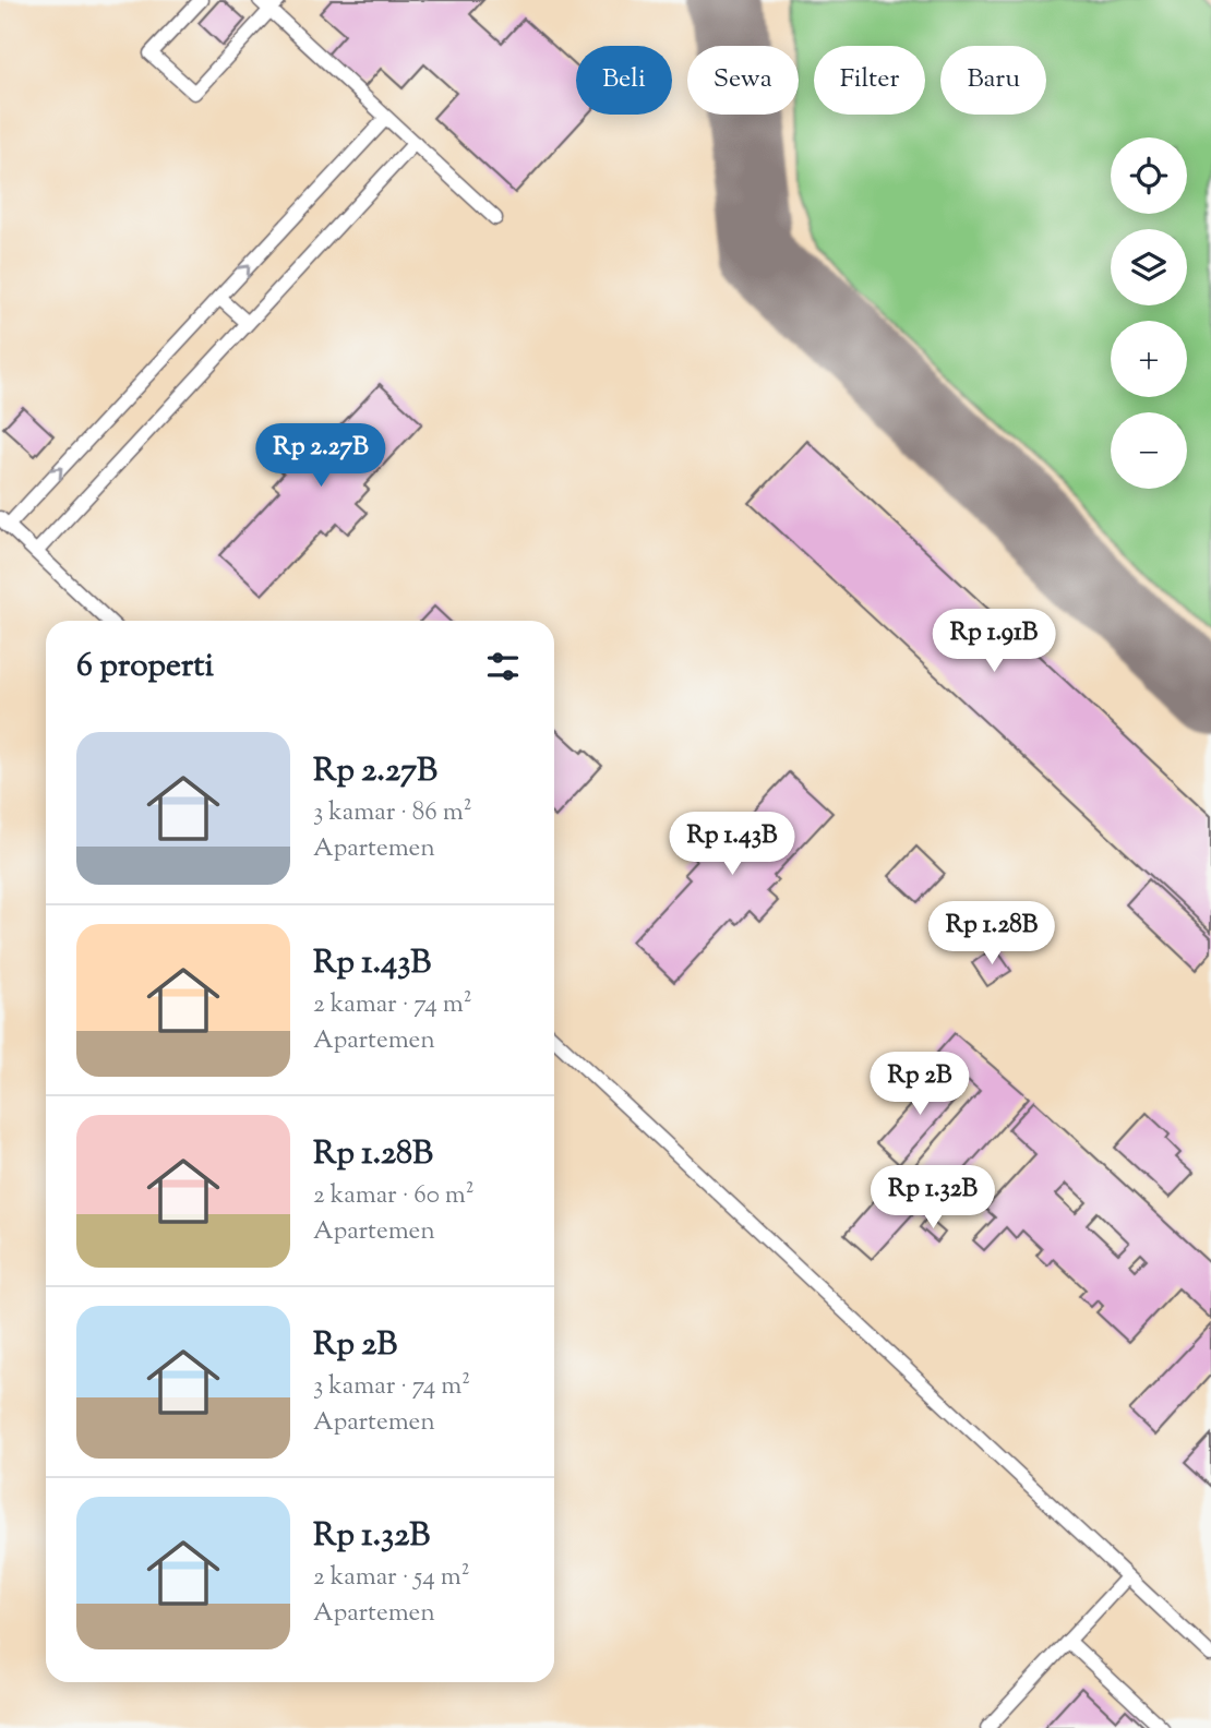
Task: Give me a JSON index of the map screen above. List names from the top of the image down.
{
  "page": {
    "chip": [
      "Beli",
      "Sewa",
      "Filter",
      "Baru"
    ],
    "map_buttons": ["+", "−"],
    "price": [
      "Rp 2.27B",
      "Rp 1.91B",
      "Rp 1.43B",
      "Rp 1.28B",
      "Rp 2B",
      "Rp 1.32B"
    ],
    "heading": "6 properti",
    "list": [
      {
        "name": "Rp 2.27B",
        "note": "3 kamar · 86 m² · Apartemen"
      },
      {
        "name": "Rp 1.43B",
        "note": "2 kamar · 74 m² · Apartemen"
      },
      {
        "name": "Rp 1.28B",
        "note": "2 kamar · 60 m² · Apartemen"
      },
      {
        "name": "Rp 2B",
        "note": "3 kamar · 74 m² · Apartemen"
      },
      {
        "name": "Rp 1.32B",
        "note": "2 kamar · 54 m² · Apartemen"
      }
    ]
  }
}
